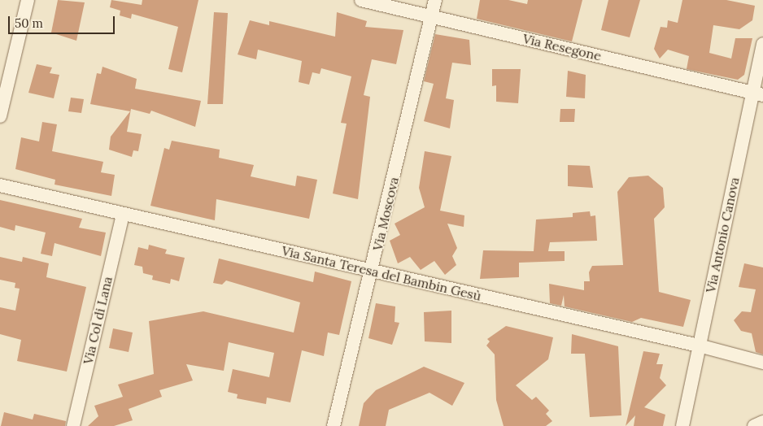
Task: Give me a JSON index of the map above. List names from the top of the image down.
{
  "streets": {
    "street": [
      "Via Resegone",
      "Via Moscova",
      "Via Antonio Canova",
      "Via Santa Teresa del Bambin Gesù",
      "Via Col di Lana"
    ]
  },
  "crossings": [
    ["Via Resegone", "Via Moscova"],
    ["Via Resegone", "Via Antonio Canova"],
    ["Via Moscova", "Via Santa Teresa del Bambin Gesù"],
    ["Via Antonio Canova", "Via Santa Teresa del Bambin Gesù"],
    ["Via Santa Teresa del Bambin Gesù", "Via Col di Lana"]
  ],
  "scale_bar": "50 m"
}
